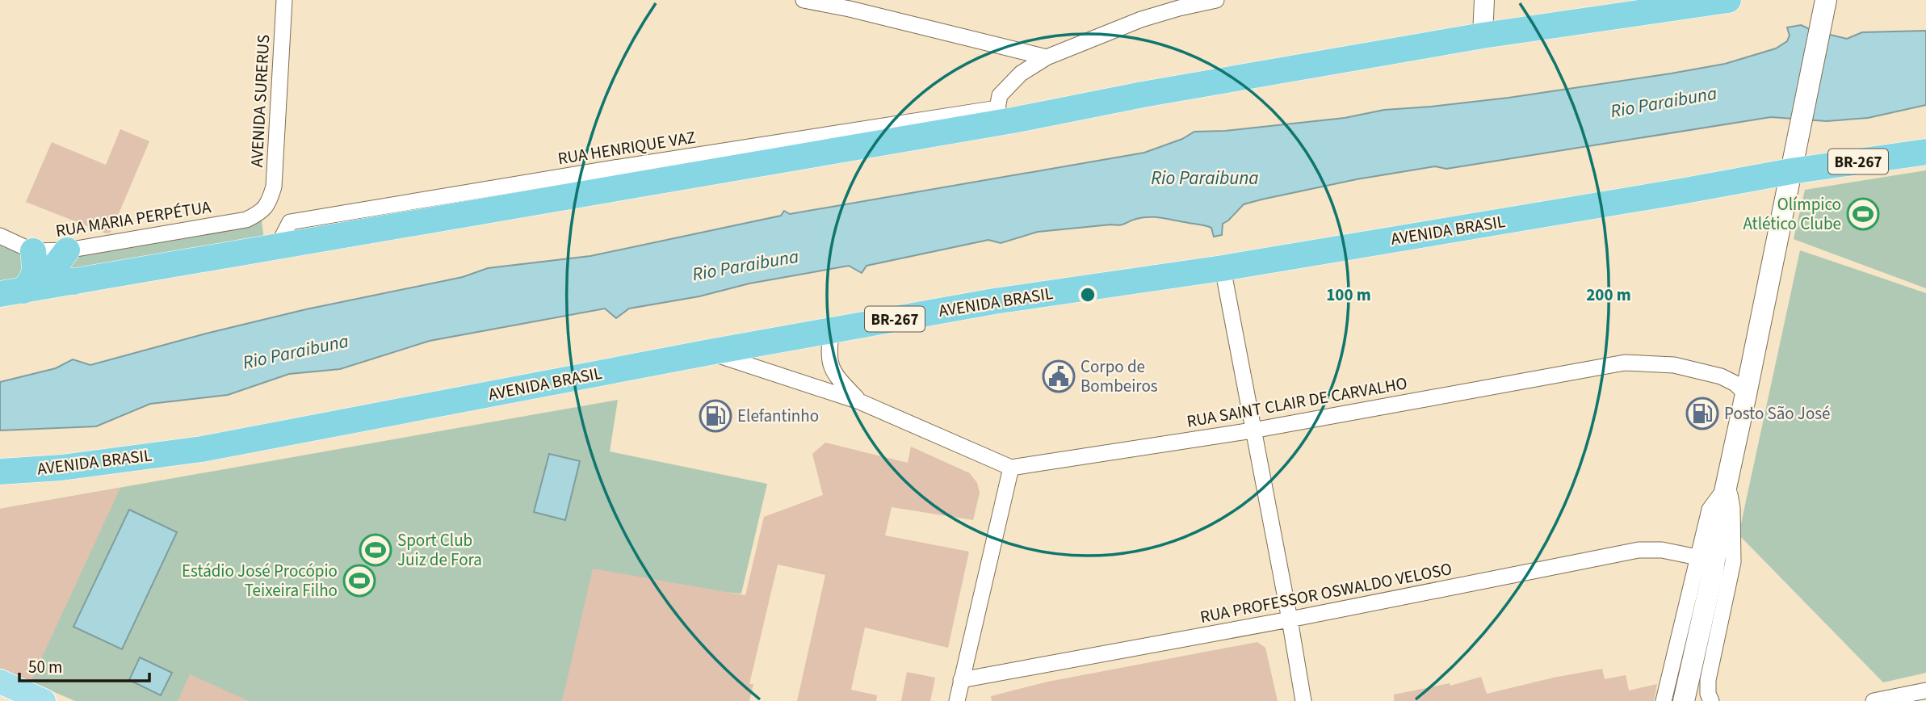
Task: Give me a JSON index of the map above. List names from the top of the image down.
{
  "streets": {
    "highway": ["BR-267", "AVENIDA BRASIL"],
    "street": [
      "AVENIDA SURERUS",
      "RUA MARIA PERPÉTUA",
      "RUA SAINT CLAIR DE CARVALHO",
      "RUA PROFESSOR OSWALDO VELOSO"
    ]
  },
  "crossings": [
    ["AVENIDA SURERUS", "RUA MARIA PERPÉTUA"]
  ],
  "water": ["Rio Paraibuna"],
  "places": {
    "sports": ["Olímpico Atlético Clube", "Sport Club Juiz de Fora", "Estádio José Procópio Teixeira Filho"],
    "public building": ["Corpo de Bombeiros"],
    "fuel station": ["Posto São José", "Elefantinho"]
  },
  "scale_bar": "50 m",
  "rings": ["100 m", "200 m"]
}
